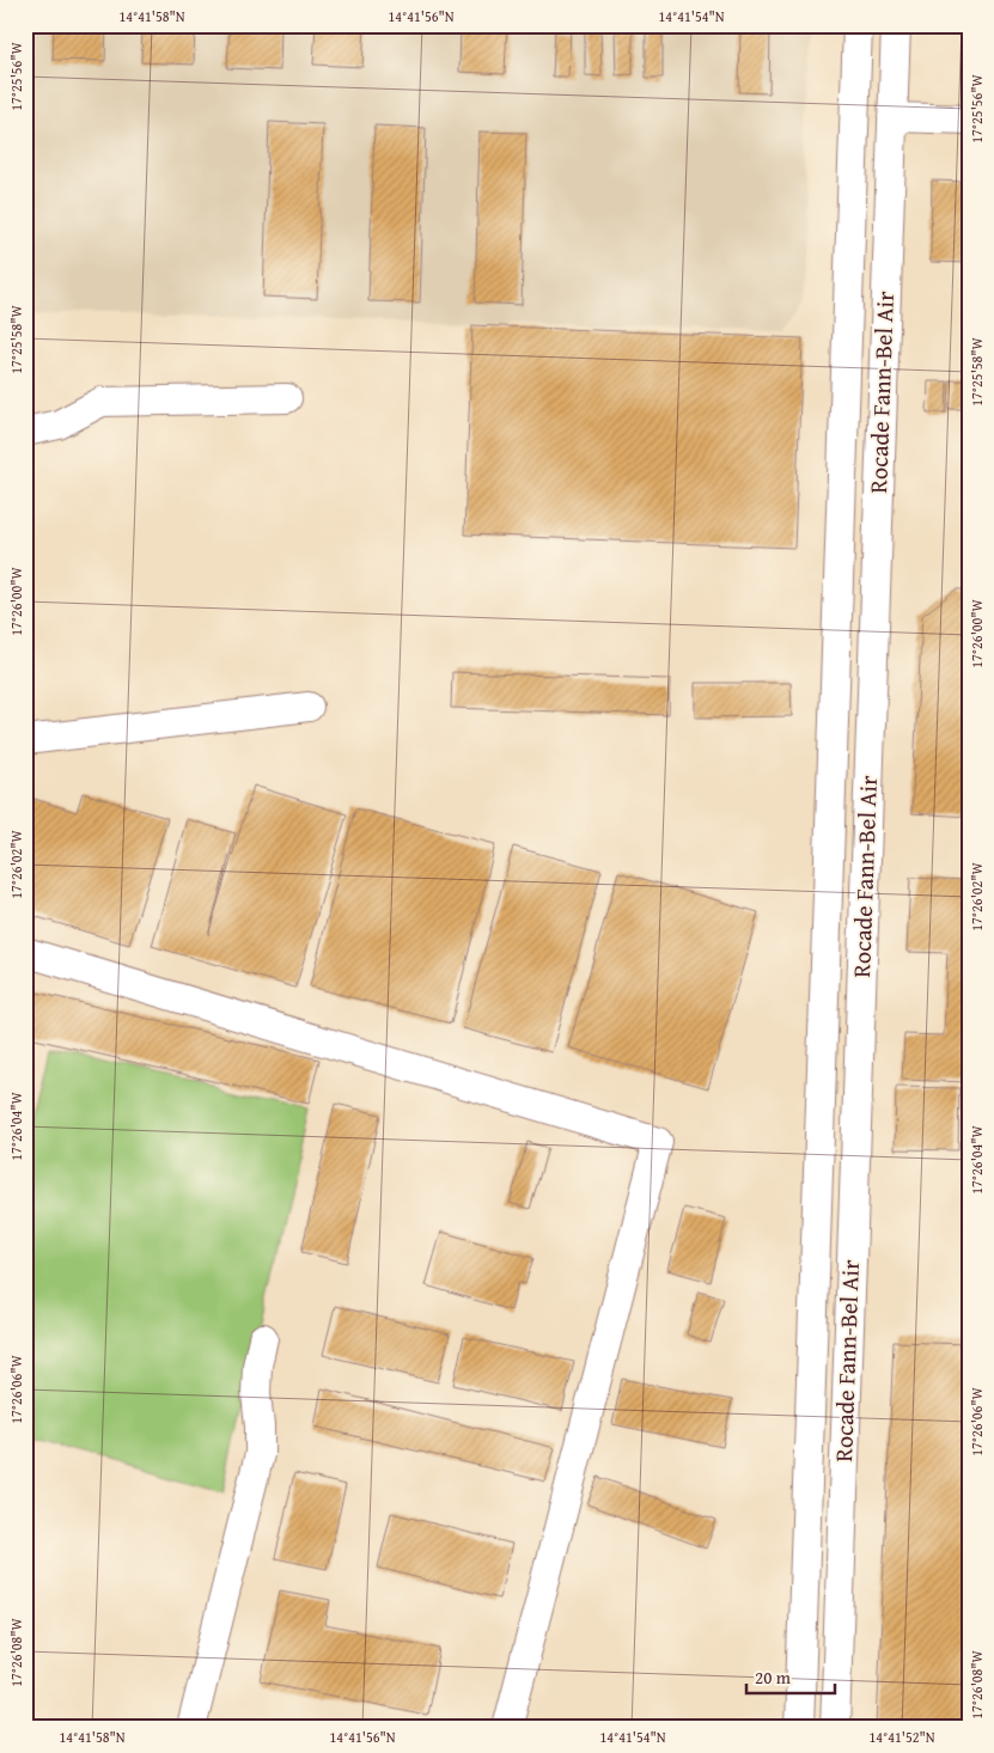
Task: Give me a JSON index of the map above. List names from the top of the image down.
{
  "streets": {
    "street": ["Rocade Fann-Bel Air"]
  },
  "scale_bar": "20 m",
  "coordinates": [
    "14°41'58\"N",
    "14°41'56\"N",
    "14°41'54\"N",
    "17°25'56\"W",
    "17°25'58\"W",
    "17°26'00\"W",
    "17°26'02\"W",
    "17°26'04\"W",
    "17°26'06\"W",
    "17°26'08\"W",
    "14°41'52\"N"
  ]
}
